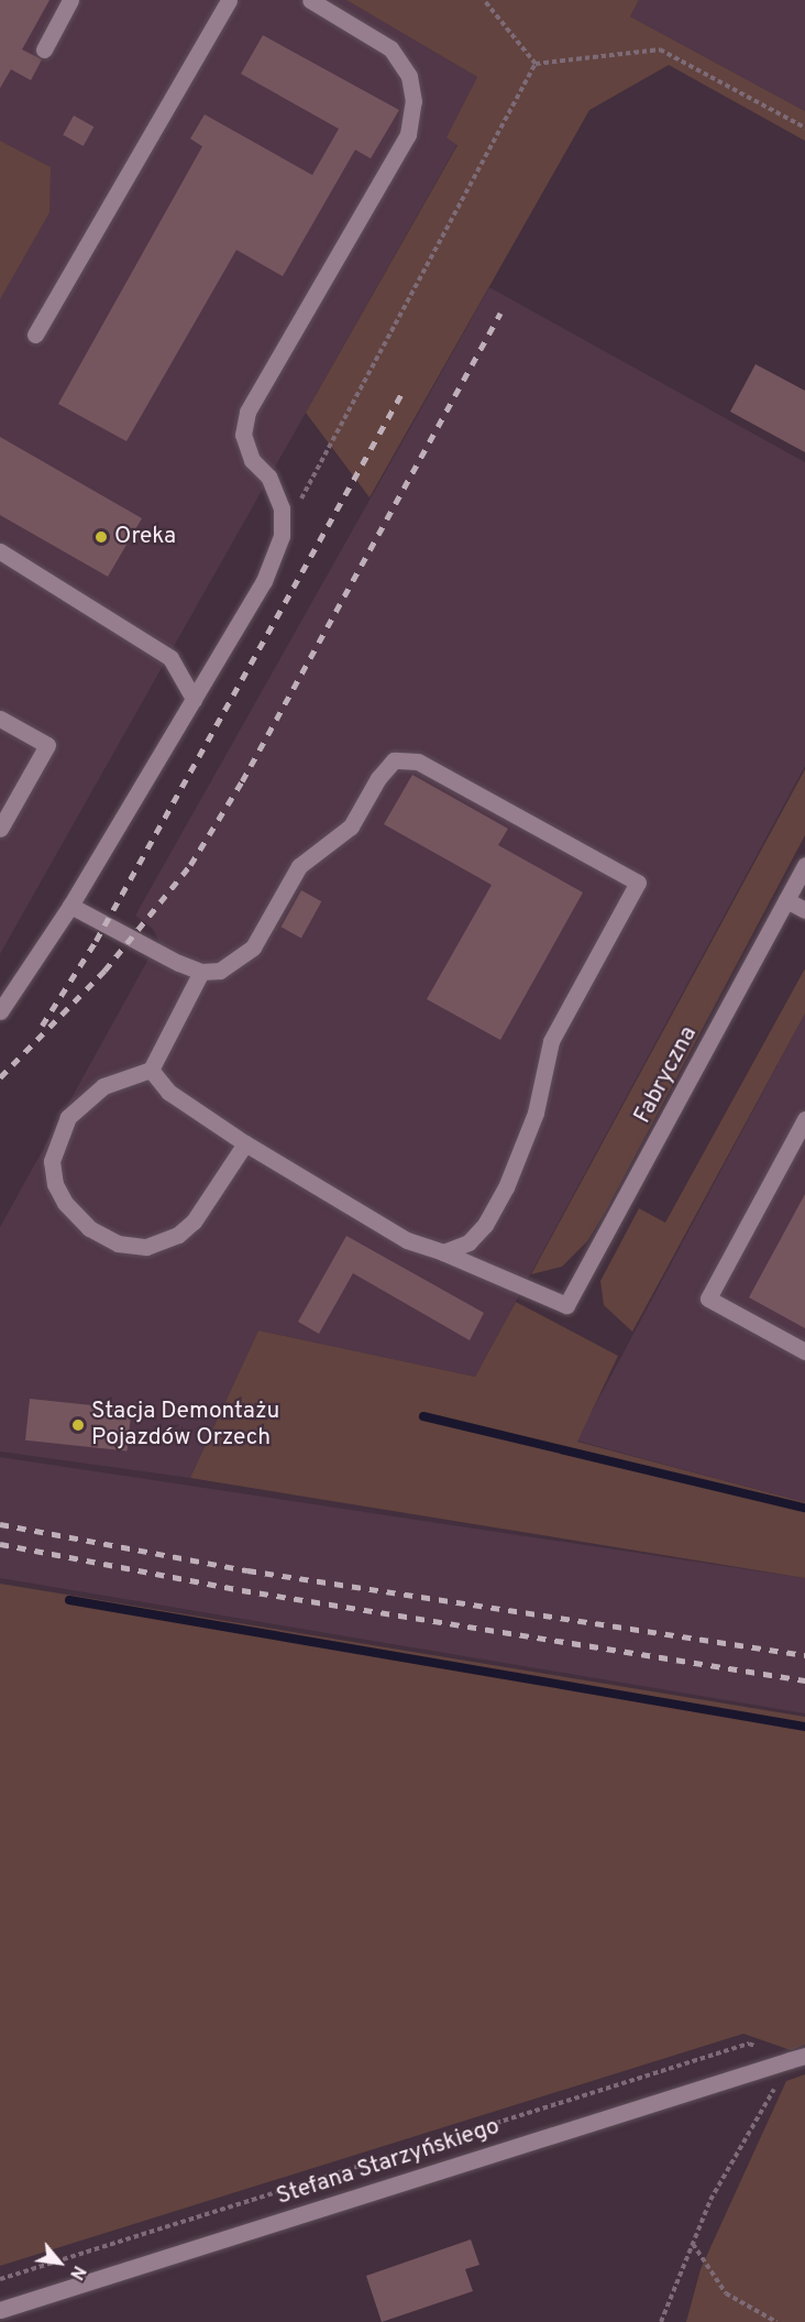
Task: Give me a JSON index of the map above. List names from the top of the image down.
{
  "streets": {
    "street": ["Fabryczna", "Stefana Starzyńskiego"]
  },
  "places": ["Oreka", "Stacja Demontażu Pojazdów Orzech"],
  "north": "bottom right"
}
